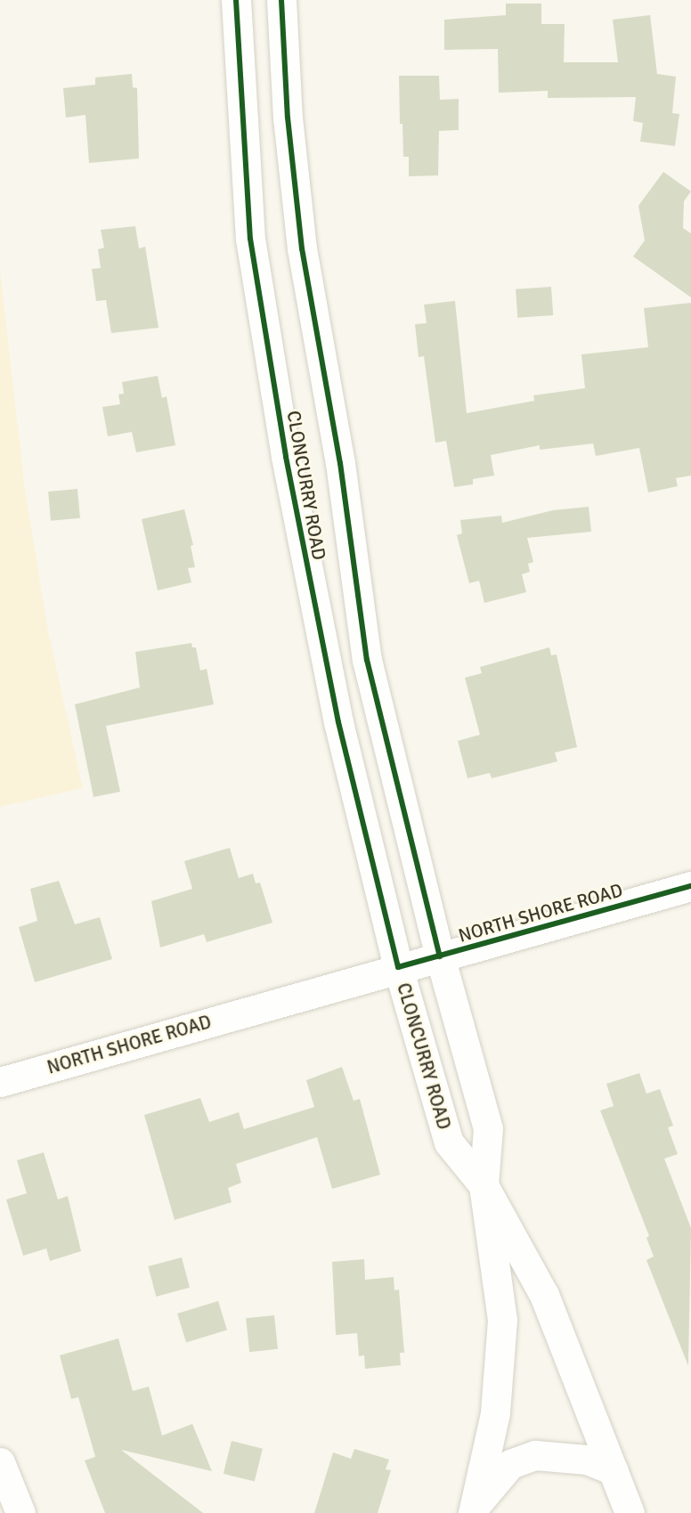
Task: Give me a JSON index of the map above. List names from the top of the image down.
{
  "streets": {
    "street": ["CLONCURRY ROAD", "NORTH SHORE ROAD"]
  },
  "crossings": [
    ["CLONCURRY ROAD", "NORTH SHORE ROAD"]
  ]
}
